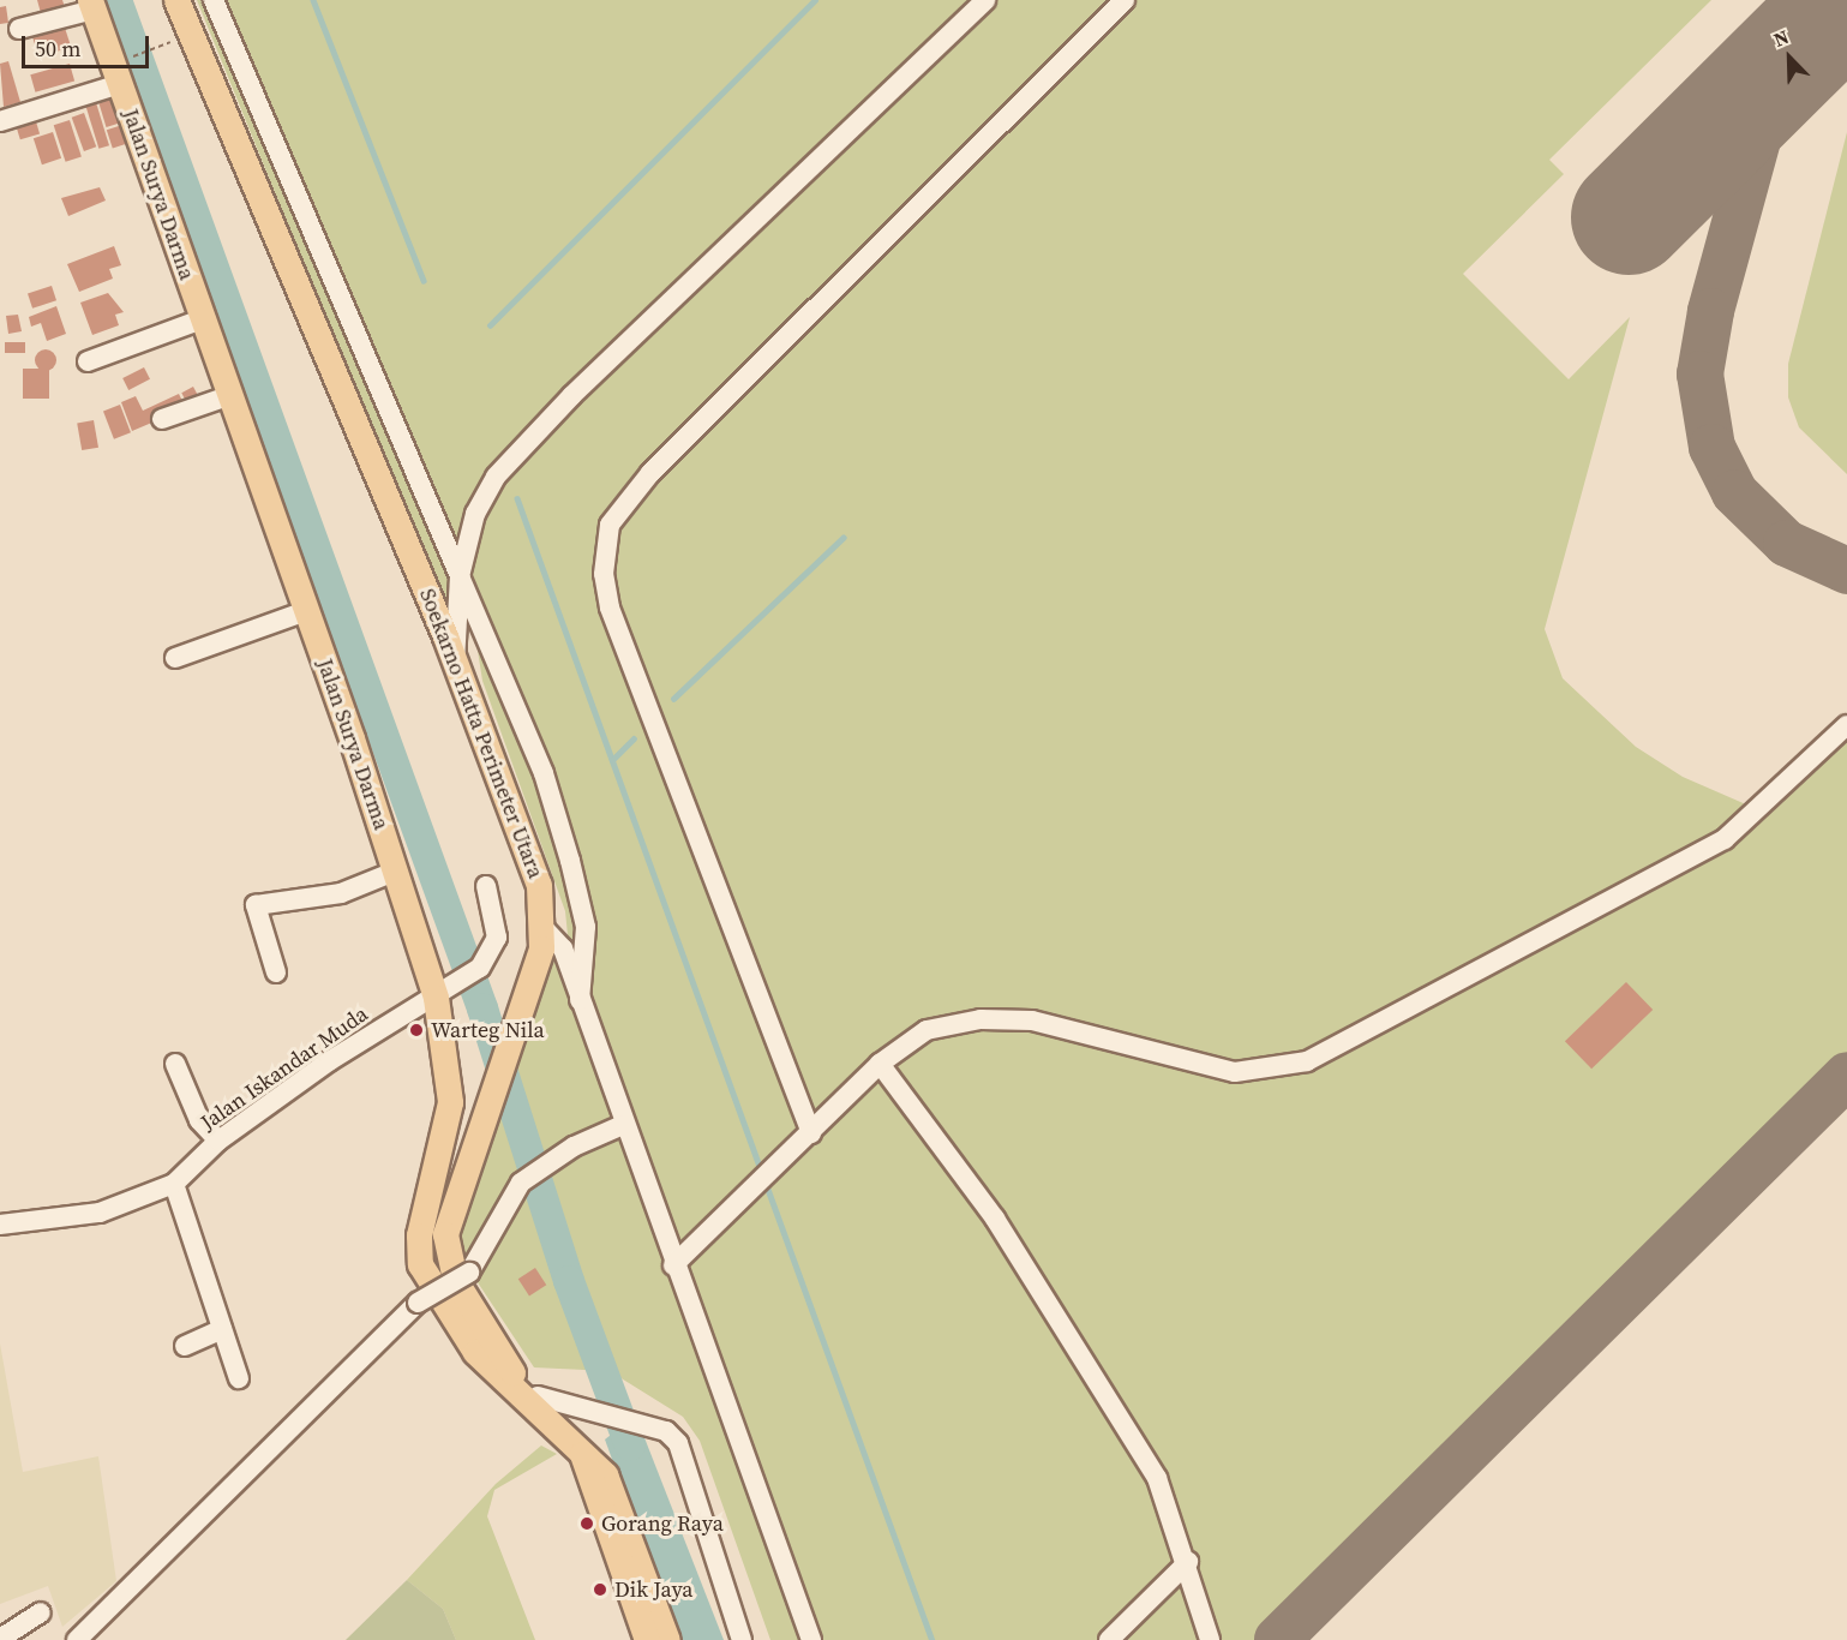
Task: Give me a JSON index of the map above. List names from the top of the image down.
{
  "streets": {
    "main road": ["Jalan Surya Darma", "Soekarno Hatta Perimeter Utara"],
    "street": ["Jalan Iskandar Muda"]
  },
  "crossings": [
    ["Jalan Surya Darma", "Soekarno Hatta Perimeter Utara"],
    ["Jalan Surya Darma", "Jalan Iskandar Muda"]
  ],
  "places": ["Warteg Nila", "Gorang Raya", "Dik Jaya"],
  "scale_bar": "50 m",
  "north": "top left"
}
